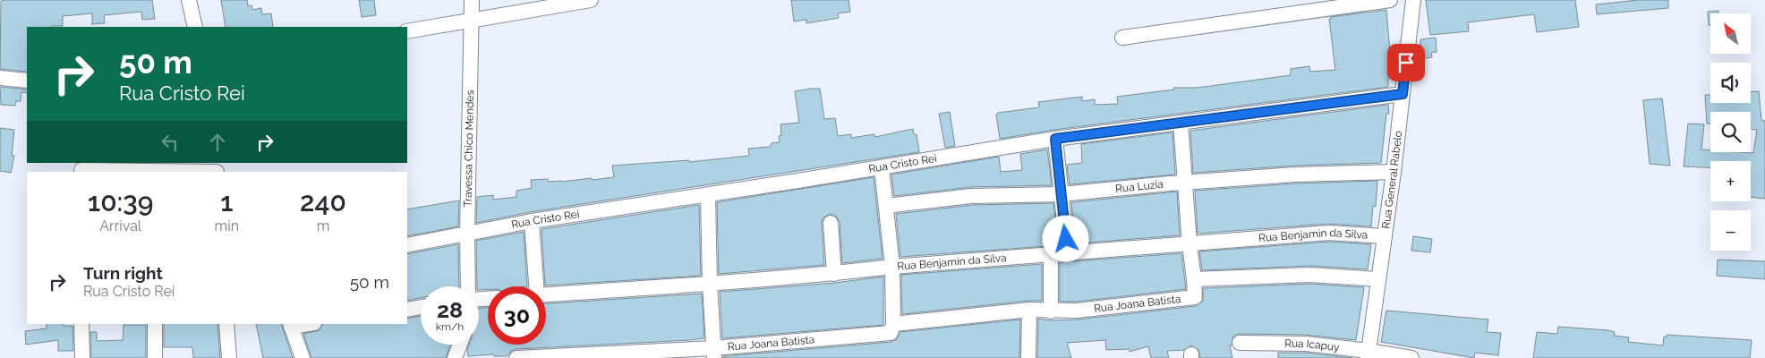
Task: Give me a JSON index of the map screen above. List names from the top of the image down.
{
  "streets": {
    "street": [
      "Travessa Chico Mendes",
      "Rua Cristo Rei",
      "Rua General Rabelo",
      "Rua Luzia",
      "Rua Benjamin da Silva",
      "Rua Joana Batista",
      "Rua Icapuy"
    ]
  },
  "crossings": [
    ["Travessa Chico Mendes", "Rua Cristo Rei"],
    ["Rua Cristo Rei", "Rua General Rabelo"],
    ["Rua General Rabelo", "Rua Luzia"],
    ["Rua General Rabelo", "Rua Benjamin da Silva"],
    ["Rua General Rabelo", "Rua Icapuy"]
  ],
  "north": "top left",
  "page": {
    "map_buttons": ["+", "−"],
    "turn": ["50 m", "Rua Cristo Rei"],
    "eta": [
      "10:39",
      "Arrival",
      "1",
      "min",
      "240",
      "m"
    ],
    "list": [
      {
        "name": "Turn right",
        "note": "Rua Cristo Rei",
        "value": "50 m"
      }
    ],
    "speed": "28 km/h",
    "limit": "30"
  }
}
